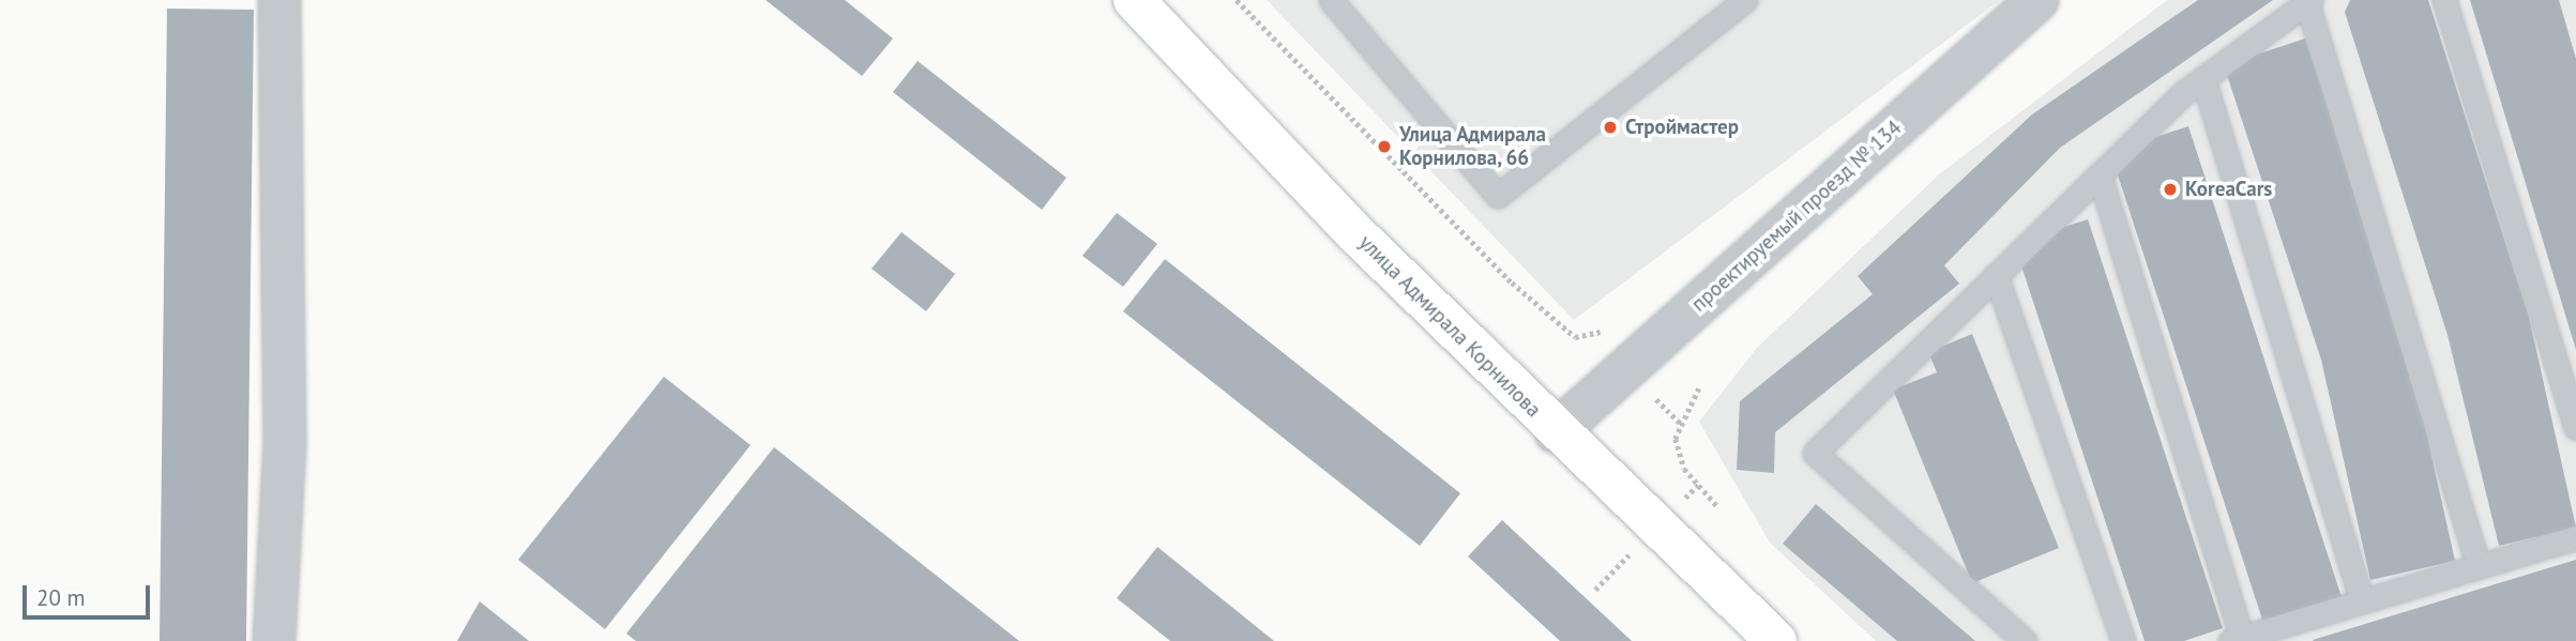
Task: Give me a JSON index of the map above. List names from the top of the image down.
{
  "streets": {
    "main road": ["улица Адмирала Корнилова"],
    "street": ["проектируемый проезд № 134"]
  },
  "crossings": [
    ["проектируемый проезд № 134", "улица Адмирала Корнилова"]
  ],
  "places": ["Строймастер", "Улица Адмирала Корнилова, 66", "KoreaCars"],
  "scale_bar": "20 m"
}
